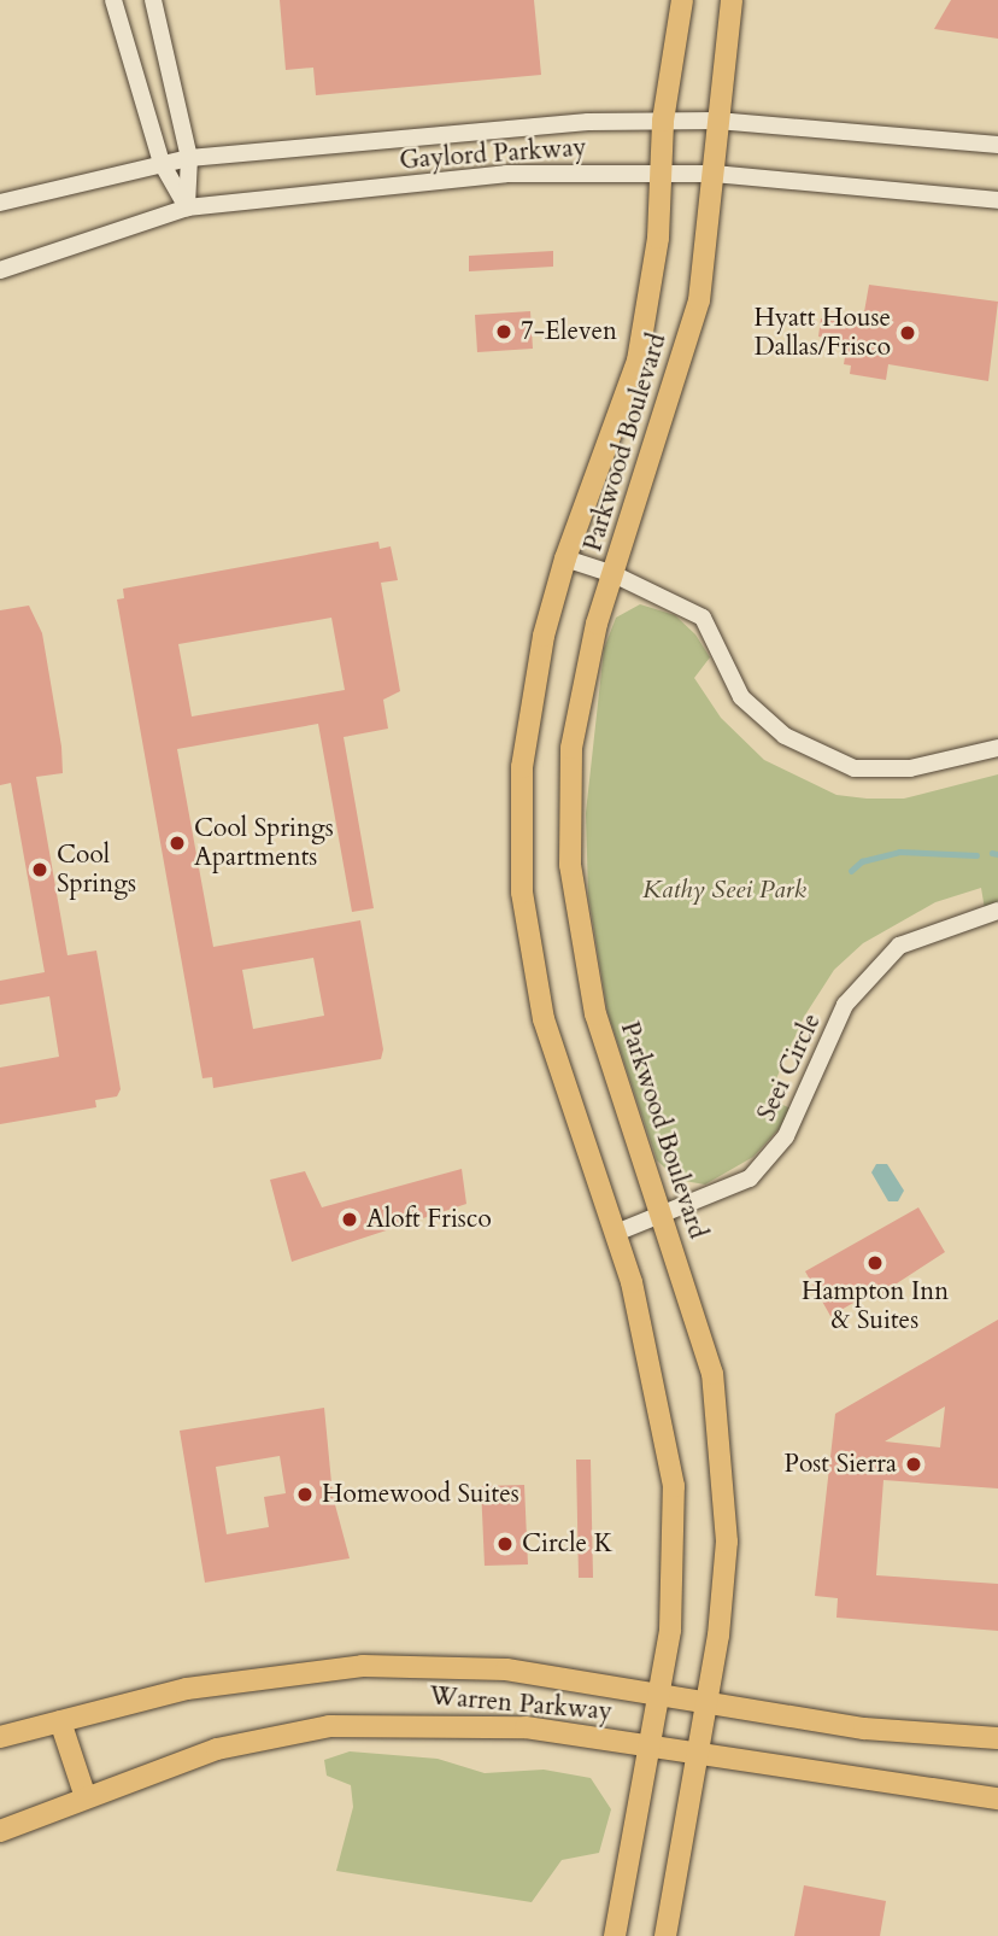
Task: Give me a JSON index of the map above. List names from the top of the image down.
{
  "streets": {
    "main road": ["Parkwood Boulevard", "Warren Parkway"],
    "street": ["Gaylord Parkway", "Seei Circle"]
  },
  "crossings": [
    ["Gaylord Parkway", "Parkwood Boulevard"],
    ["Parkwood Boulevard", "Seei Circle"],
    ["Parkwood Boulevard", "Warren Parkway"]
  ],
  "parks": ["Kathy Seei Park"],
  "places": [
    "7-Eleven",
    "Hyatt House Dallas/Frisco",
    "Cool Springs Apartments",
    "Cool Springs",
    "Aloft Frisco",
    "Hampton Inn & Suites",
    "Post Sierra",
    "Homewood Suites",
    "Circle K"
  ]
}
